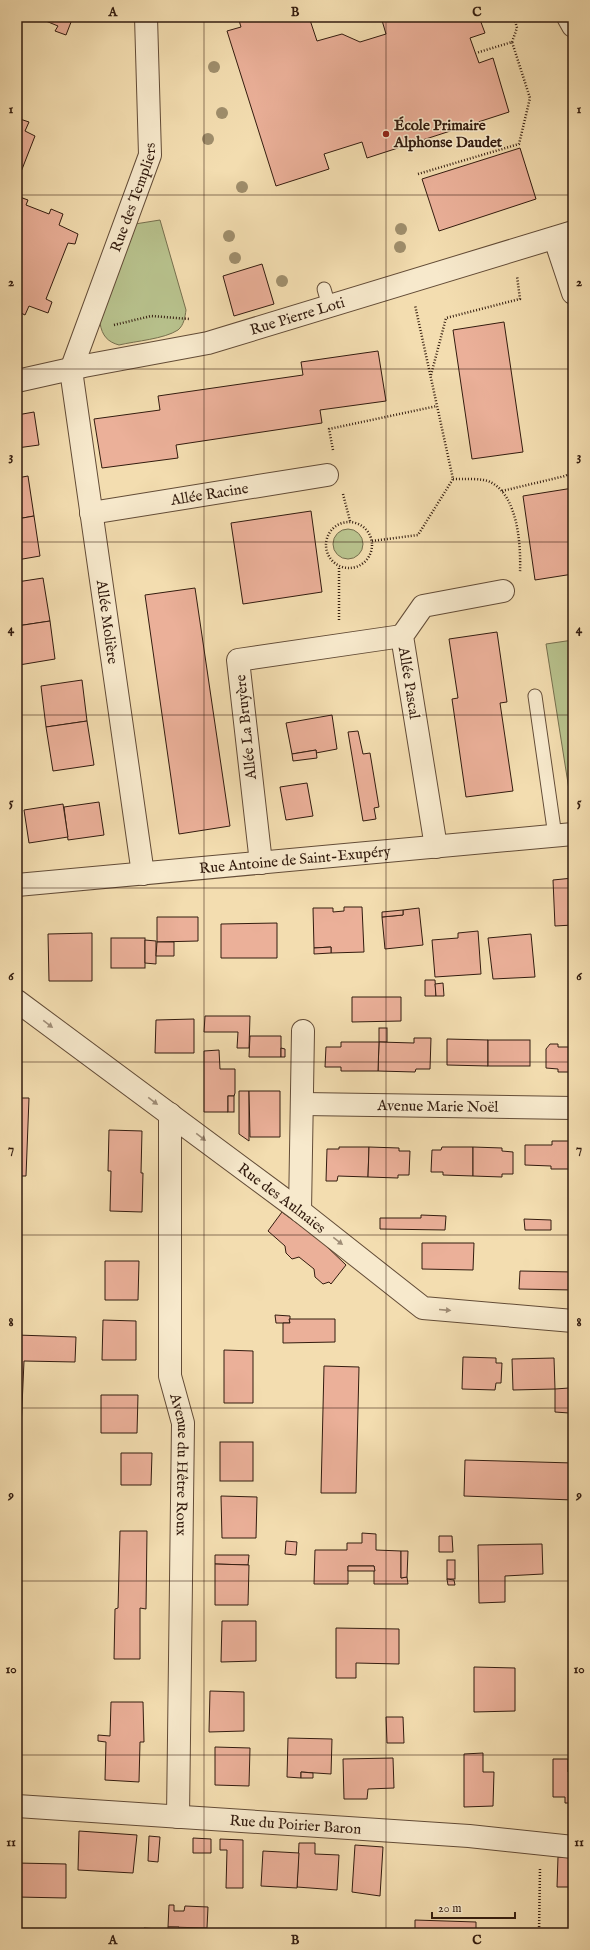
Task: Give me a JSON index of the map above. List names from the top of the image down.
{
  "streets": {
    "street": [
      "Rue des Templiers",
      "Rue Pierre Loti",
      "Allée Racine",
      "Allée Molière",
      "Allée Pascal",
      "Allée La Bruyère",
      "Rue Antoine de Saint-Exupéry",
      "Avenue Marie Noël",
      "Rue des Aulnaies",
      "Avenue du Hêtre Roux",
      "Rue du Poirier Baron"
    ]
  },
  "crossings": [
    ["Rue des Templiers", "Rue Pierre Loti"],
    ["Rue des Templiers", "Allée Molière"],
    ["Rue Pierre Loti", "Allée Molière"],
    ["Allée Racine", "Allée Molière"],
    ["Allée Molière", "Rue Antoine de Saint-Exupéry"],
    ["Allée Pascal", "Allée La Bruyère"],
    ["Allée Pascal", "Rue Antoine de Saint-Exupéry"],
    ["Allée La Bruyère", "Rue Antoine de Saint-Exupéry"],
    ["Rue des Aulnaies", "Avenue du Hêtre Roux"],
    ["Avenue du Hêtre Roux", "Rue du Poirier Baron"]
  ],
  "one_way": ["Rue des Aulnaies"],
  "places": ["École Primaire Alphonse Daudet"],
  "scale_bar": "20 m",
  "grid": {
    "columns": ["A", "B", "C"],
    "rows": [
      "1",
      "2",
      "3",
      "4",
      "5",
      "6",
      "7",
      "8",
      "9",
      "10",
      "11"
    ]
  }
}
